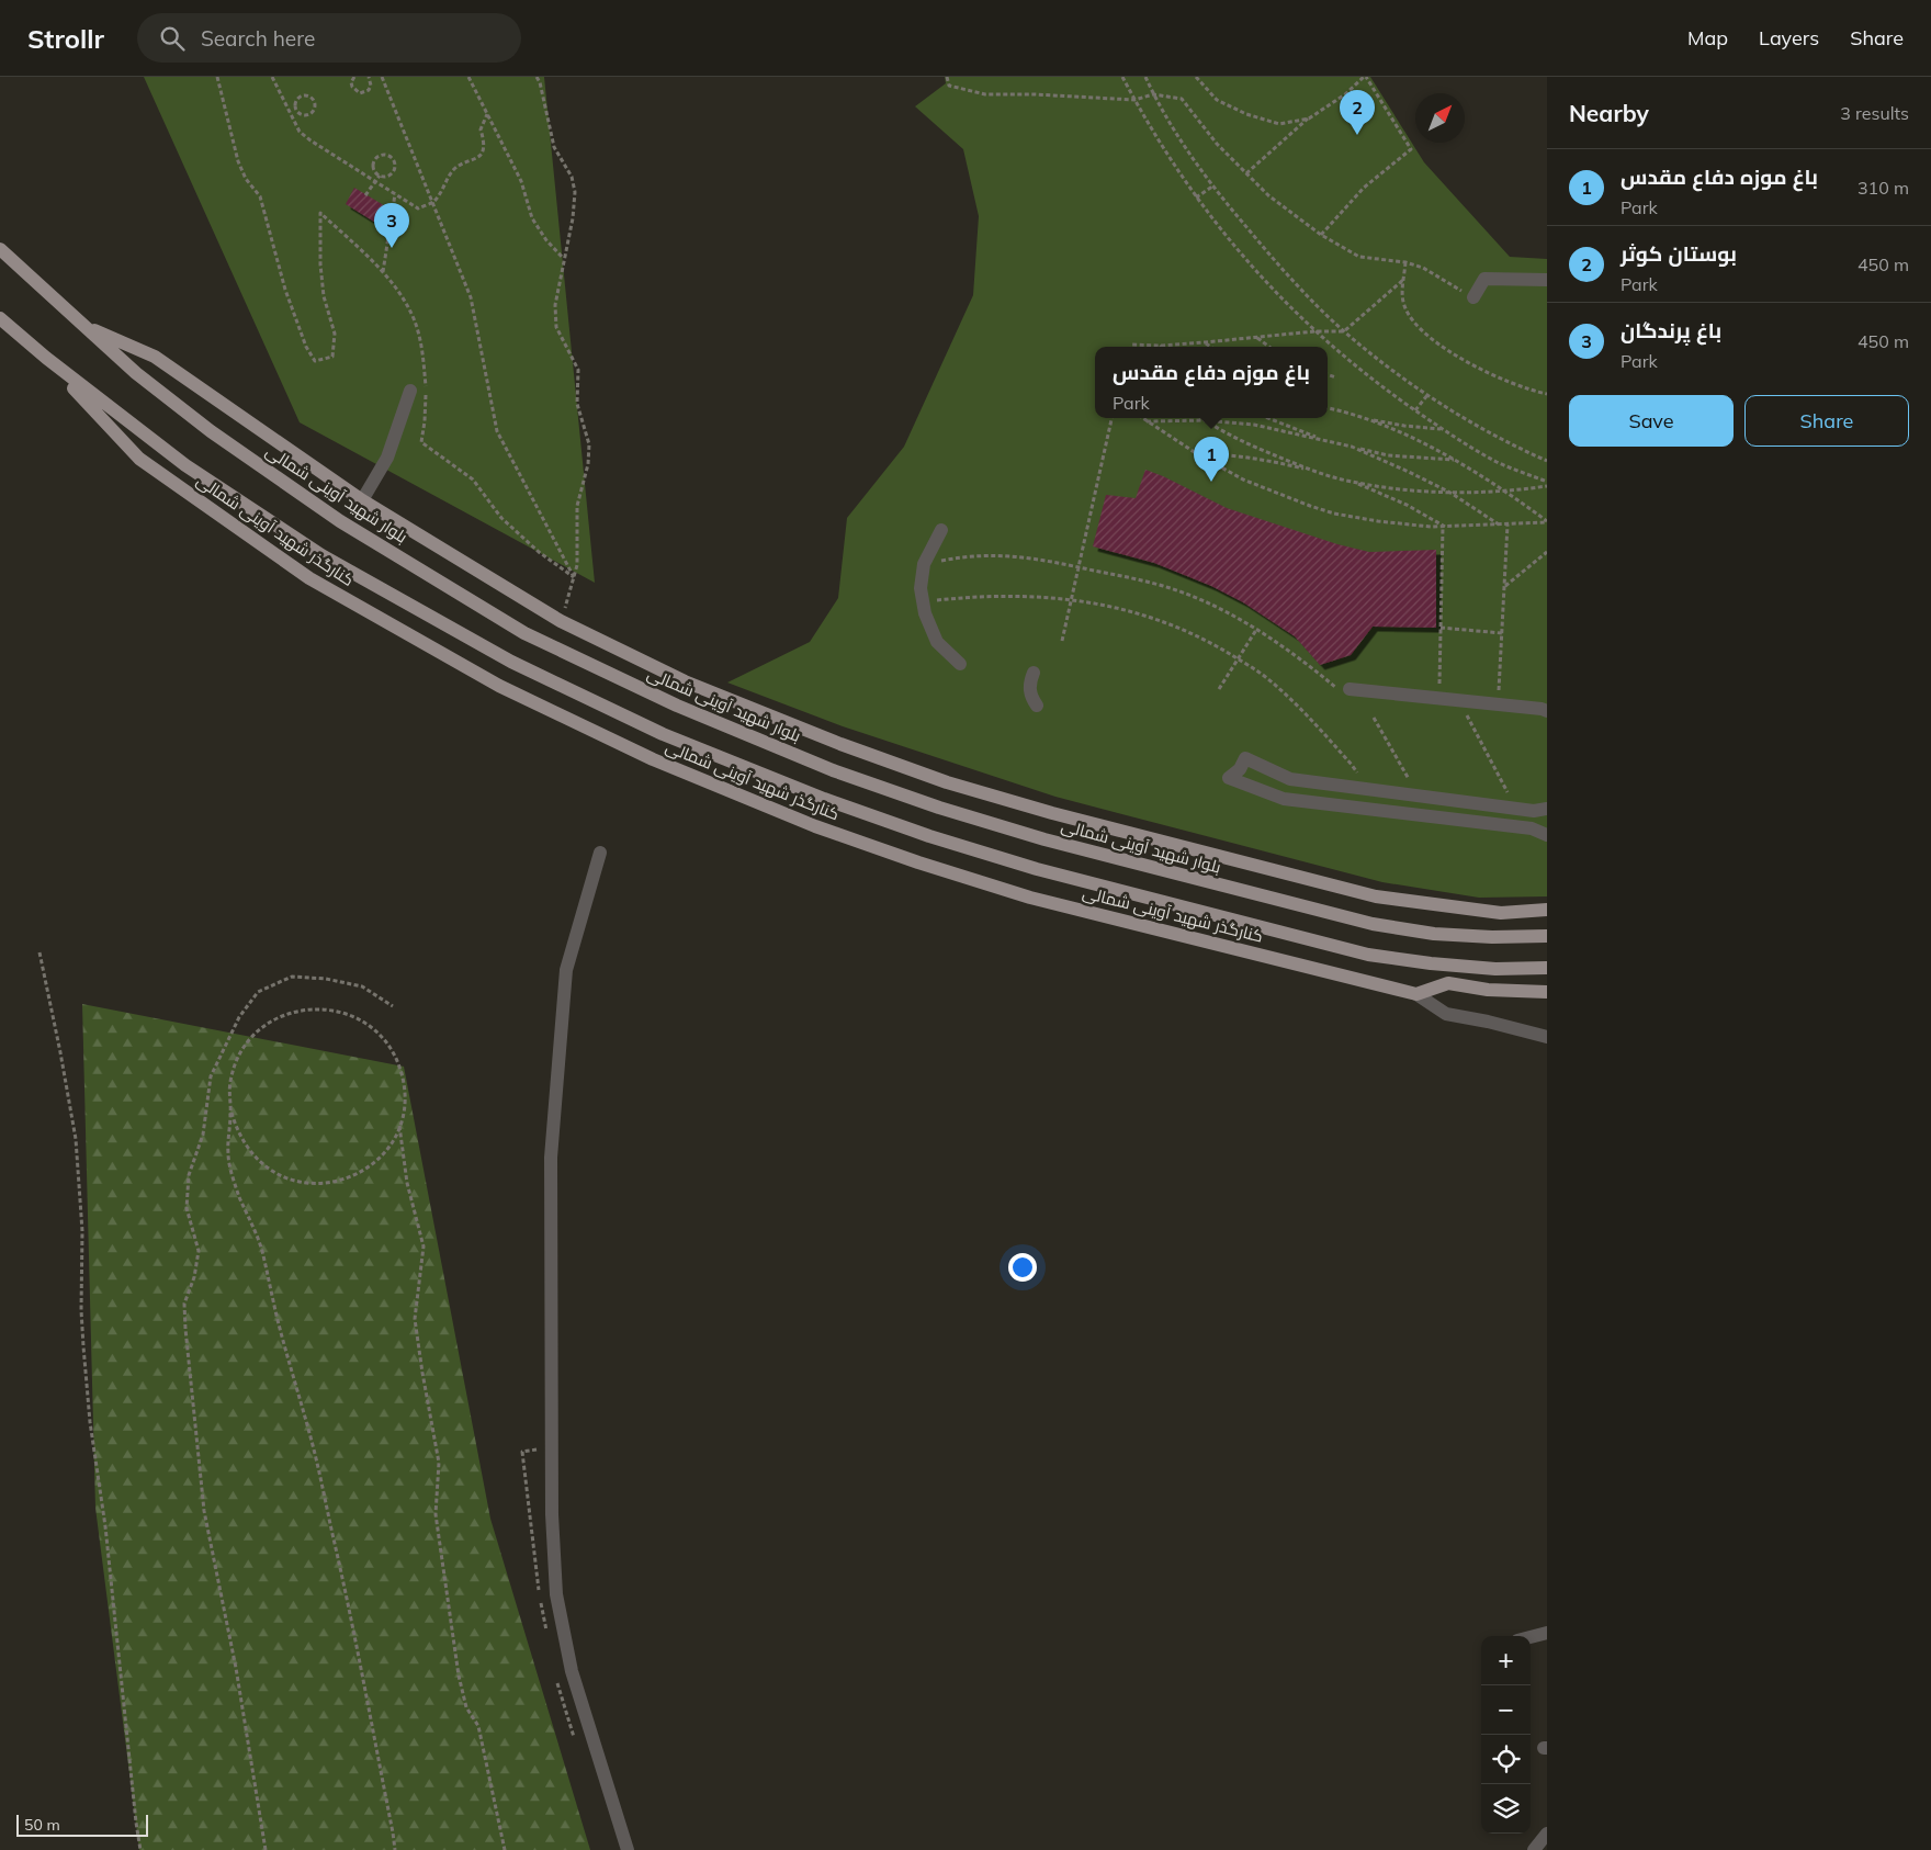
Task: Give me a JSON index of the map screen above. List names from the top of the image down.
{
  "streets": {
    "main road": ["بلوار شهید آوینی شمالی", "کنارگذر شهید آوینی شمالی"]
  },
  "scale_bar": "50 m",
  "north": "top right",
  "page": {
    "header": "Strollr",
    "search": "Search here",
    "nav": ["Map", "Layers", "Share"],
    "heading": ["Nearby", "3 results"],
    "pins": ["2", "3", "1"],
    "list": [
      {
        "mark": "1",
        "name": "باغ موزه دفاع مقدس",
        "note": "Park",
        "value": "310 m"
      },
      {
        "mark": "2",
        "name": "بوستان کوثر",
        "note": "Park",
        "value": "450 m"
      },
      {
        "mark": "3",
        "name": "باغ پرندگان",
        "note": "Park",
        "value": "450 m"
      }
    ],
    "popup": ["باغ موزه دفاع مقدس", "Park"],
    "buttons": ["Save", "Share"],
    "map_buttons": ["+", "−"],
    "scale": "50 m"
  }
}
